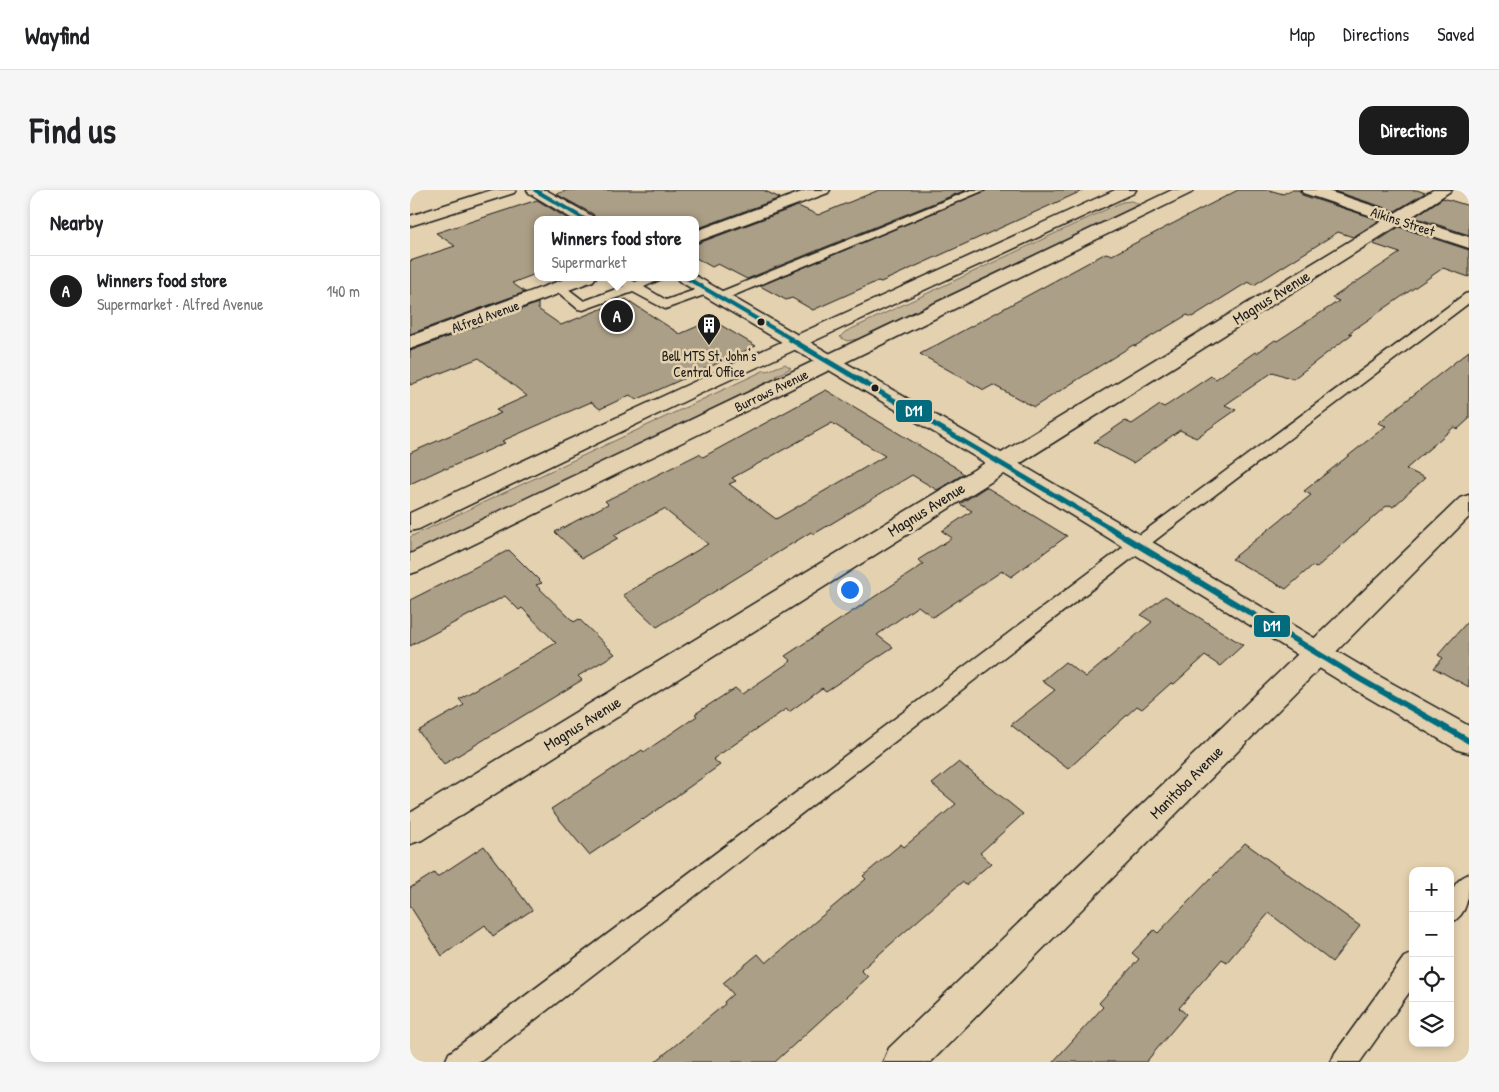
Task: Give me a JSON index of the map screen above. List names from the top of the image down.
{
  "streets": {
    "street": [
      "Aikins Street",
      "Magnus Avenue",
      "Alfred Avenue",
      "Burrows Avenue",
      "Manitoba Avenue"
    ]
  },
  "crossings": [
    ["Aikins Street", "Magnus Avenue"]
  ],
  "places": {
    "building": ["Bell MTS St. John's Central Office"]
  },
  "lines": ["transit line D11"],
  "page": {
    "header": "Wayfind",
    "nav": ["Map", "Directions", "Saved"],
    "buttons": "Directions",
    "title": "Find us",
    "heading": "Nearby",
    "popup": ["Winners food store", "Supermarket"],
    "list": [
      {
        "mark": "A",
        "name": "Winners food store",
        "note": "Supermarket · Alfred Avenue",
        "value": "140 m"
      }
    ],
    "pins": "A",
    "map_buttons": ["+", "−"]
  }
}
